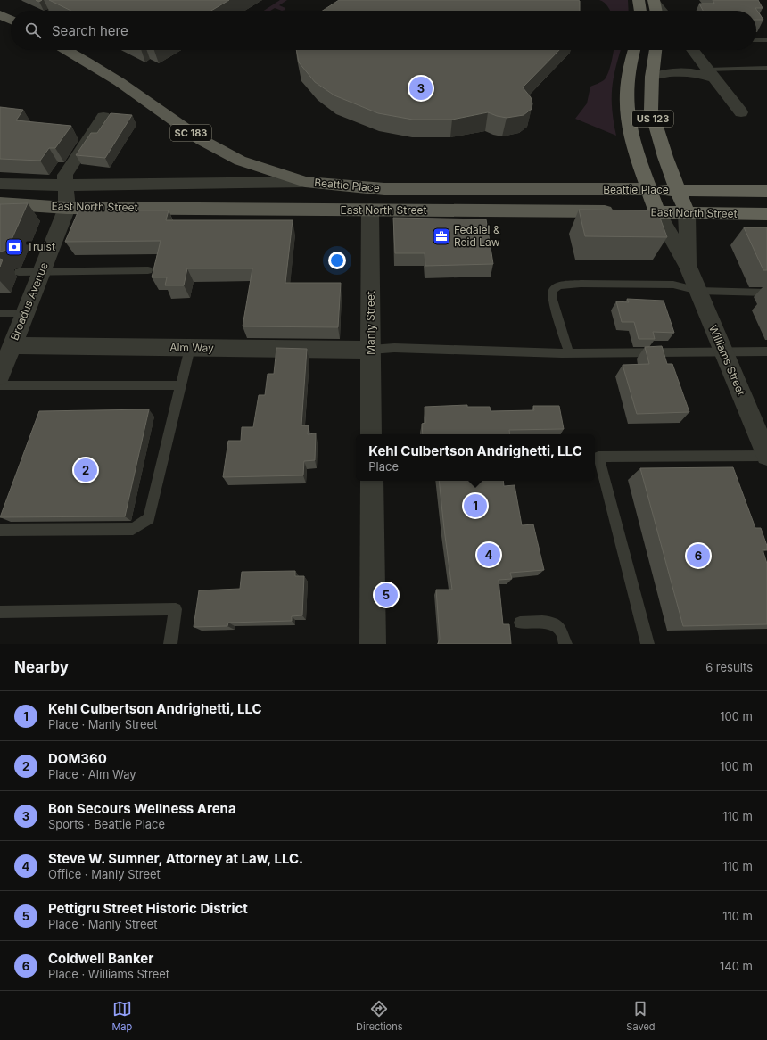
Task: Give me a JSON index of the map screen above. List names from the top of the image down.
{
  "streets": {
    "highway": ["US 123", "Beattie Place", "East North Street"],
    "main road": ["SC 183"],
    "street": [
      "Broadus Avenue",
      "Manly Street",
      "Alm Way",
      "Williams Street"
    ]
  },
  "crossings": [
    ["US 123", "Beattie Place"],
    ["US 123", "East North Street"],
    ["US 123", "Williams Street"],
    ["Beattie Place", "East North Street"],
    ["East North Street", "Broadus Avenue"],
    ["East North Street", "Manly Street"],
    ["East North Street", "Williams Street"],
    ["Broadus Avenue", "Alm Way"],
    ["Manly Street", "Alm Way"]
  ],
  "places": {
    "office": ["Fedalei & Reid Law"],
    "bank": ["Truist"]
  },
  "page": {
    "search": "Search here",
    "pins": [
      "3",
      "2",
      "1",
      "4",
      "6",
      "5"
    ],
    "popup": ["Kehl Culbertson Andrighetti, LLC", "Place"],
    "heading": ["Nearby", "6 results"],
    "list": [
      {
        "mark": "1",
        "name": "Kehl Culbertson Andrighetti, LLC",
        "note": "Place · Manly Street",
        "value": "100 m"
      },
      {
        "mark": "2",
        "name": "DOM360",
        "note": "Place · Alm Way",
        "value": "100 m"
      },
      {
        "mark": "3",
        "name": "Bon Secours Wellness Arena",
        "note": "Sports · Beattie Place",
        "value": "110 m"
      },
      {
        "mark": "4",
        "name": "Steve W. Sumner, Attorney at Law, LLC.",
        "note": "Office · Manly Street",
        "value": "110 m"
      },
      {
        "mark": "5",
        "name": "Pettigru Street Historic District",
        "note": "Place · Manly Street",
        "value": "110 m"
      },
      {
        "mark": "6",
        "name": "Coldwell Banker",
        "note": "Place · Williams Street",
        "value": "140 m"
      }
    ],
    "nav": ["Map", "Directions", "Saved"]
  }
}
